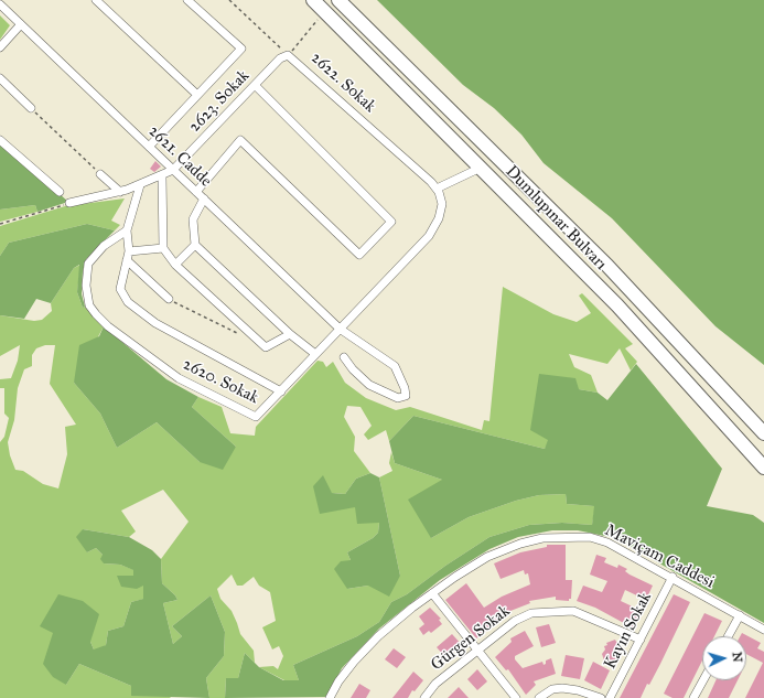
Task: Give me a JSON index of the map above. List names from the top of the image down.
{
  "streets": {
    "highway": ["Dumlupınar Bulvarı"],
    "street": [
      "2622. Sokak",
      "2623. Sokak",
      "2621. Cadde",
      "2620. Sokak",
      "Maviçam Caddesi",
      "Kayın Sokak",
      "Gürgen Sokak"
    ]
  },
  "crossings": [
    ["2622. Sokak", "2623. Sokak"],
    ["2622. Sokak", "2620. Sokak"],
    ["2623. Sokak", "2621. Cadde"],
    ["2621. Cadde", "2620. Sokak"],
    ["Maviçam Caddesi", "Kayın Sokak"],
    ["Kayın Sokak", "Gürgen Sokak"]
  ],
  "north": "right"
}
